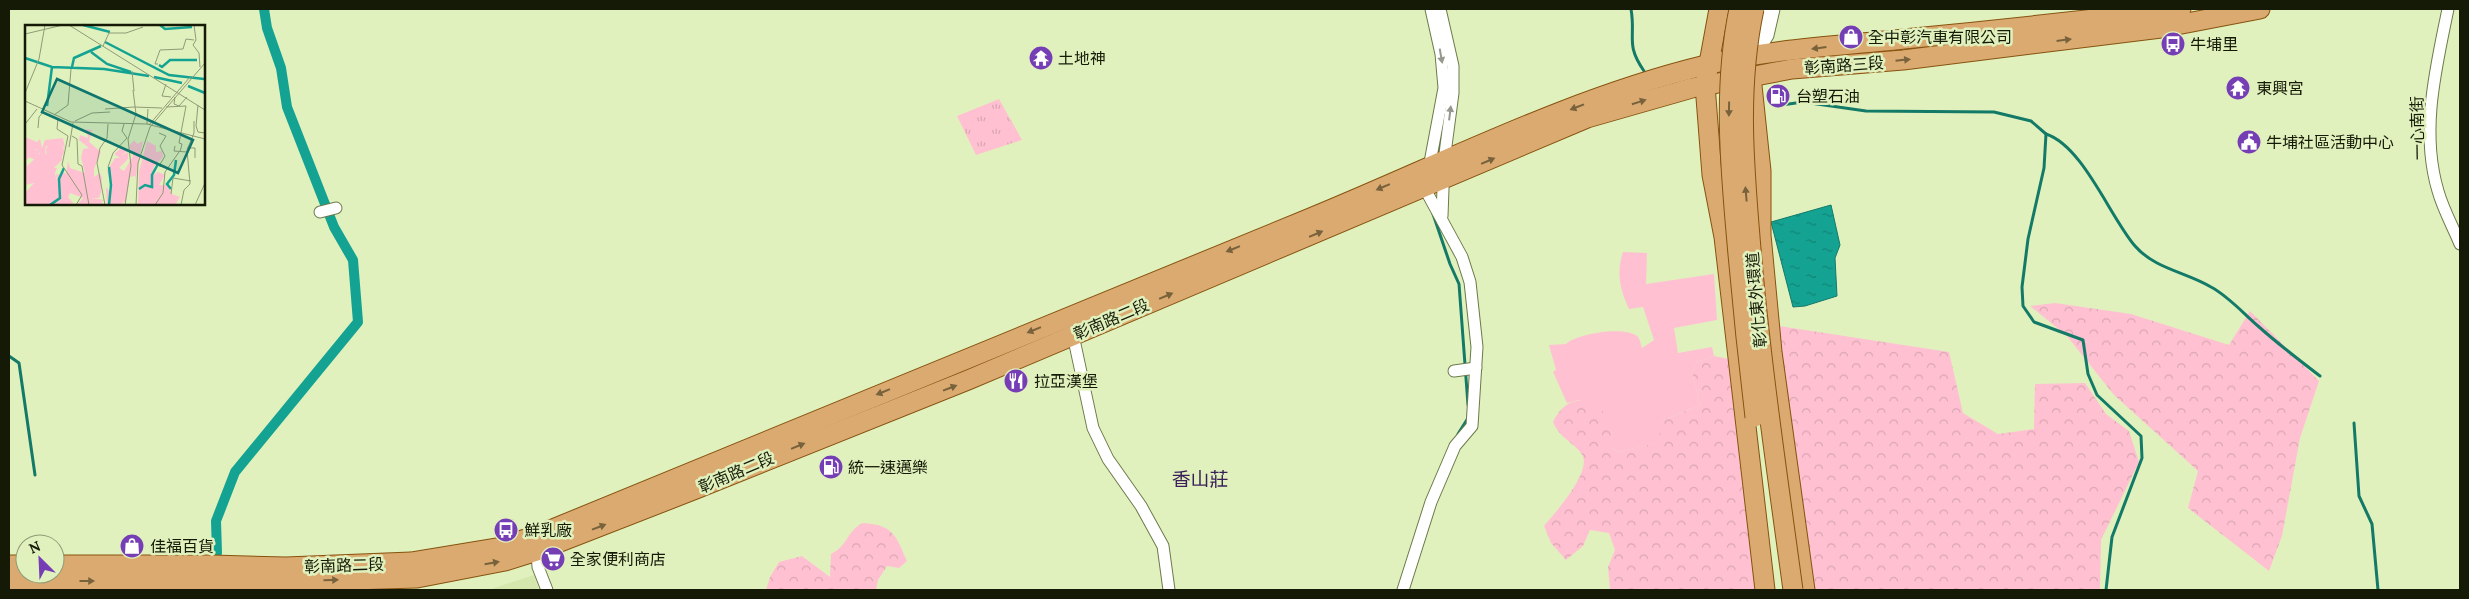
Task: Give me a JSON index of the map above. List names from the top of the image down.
{
  "streets": {
    "main road": ["彰南路三段", "彰化東外環道", "彰南路二段"],
    "street": ["一心南街"]
  },
  "crossings": [
    ["彰南路三段", "彰南路二段"]
  ],
  "districts": ["香山莊"],
  "places": {
    "shop": ["全中彰汽車有限公司", "佳福百貨"],
    "bus stop": ["牛埔里", "鮮乳廠"],
    "temple": ["土地神", "東興宮"],
    "fuel station": ["台塑石油", "統一速邁樂"],
    "public building": ["牛埔社區活動中心"],
    "restaurant": ["拉亞漢堡"],
    "supermarket": ["全家便利商店"]
  },
  "north": "top left"
}
